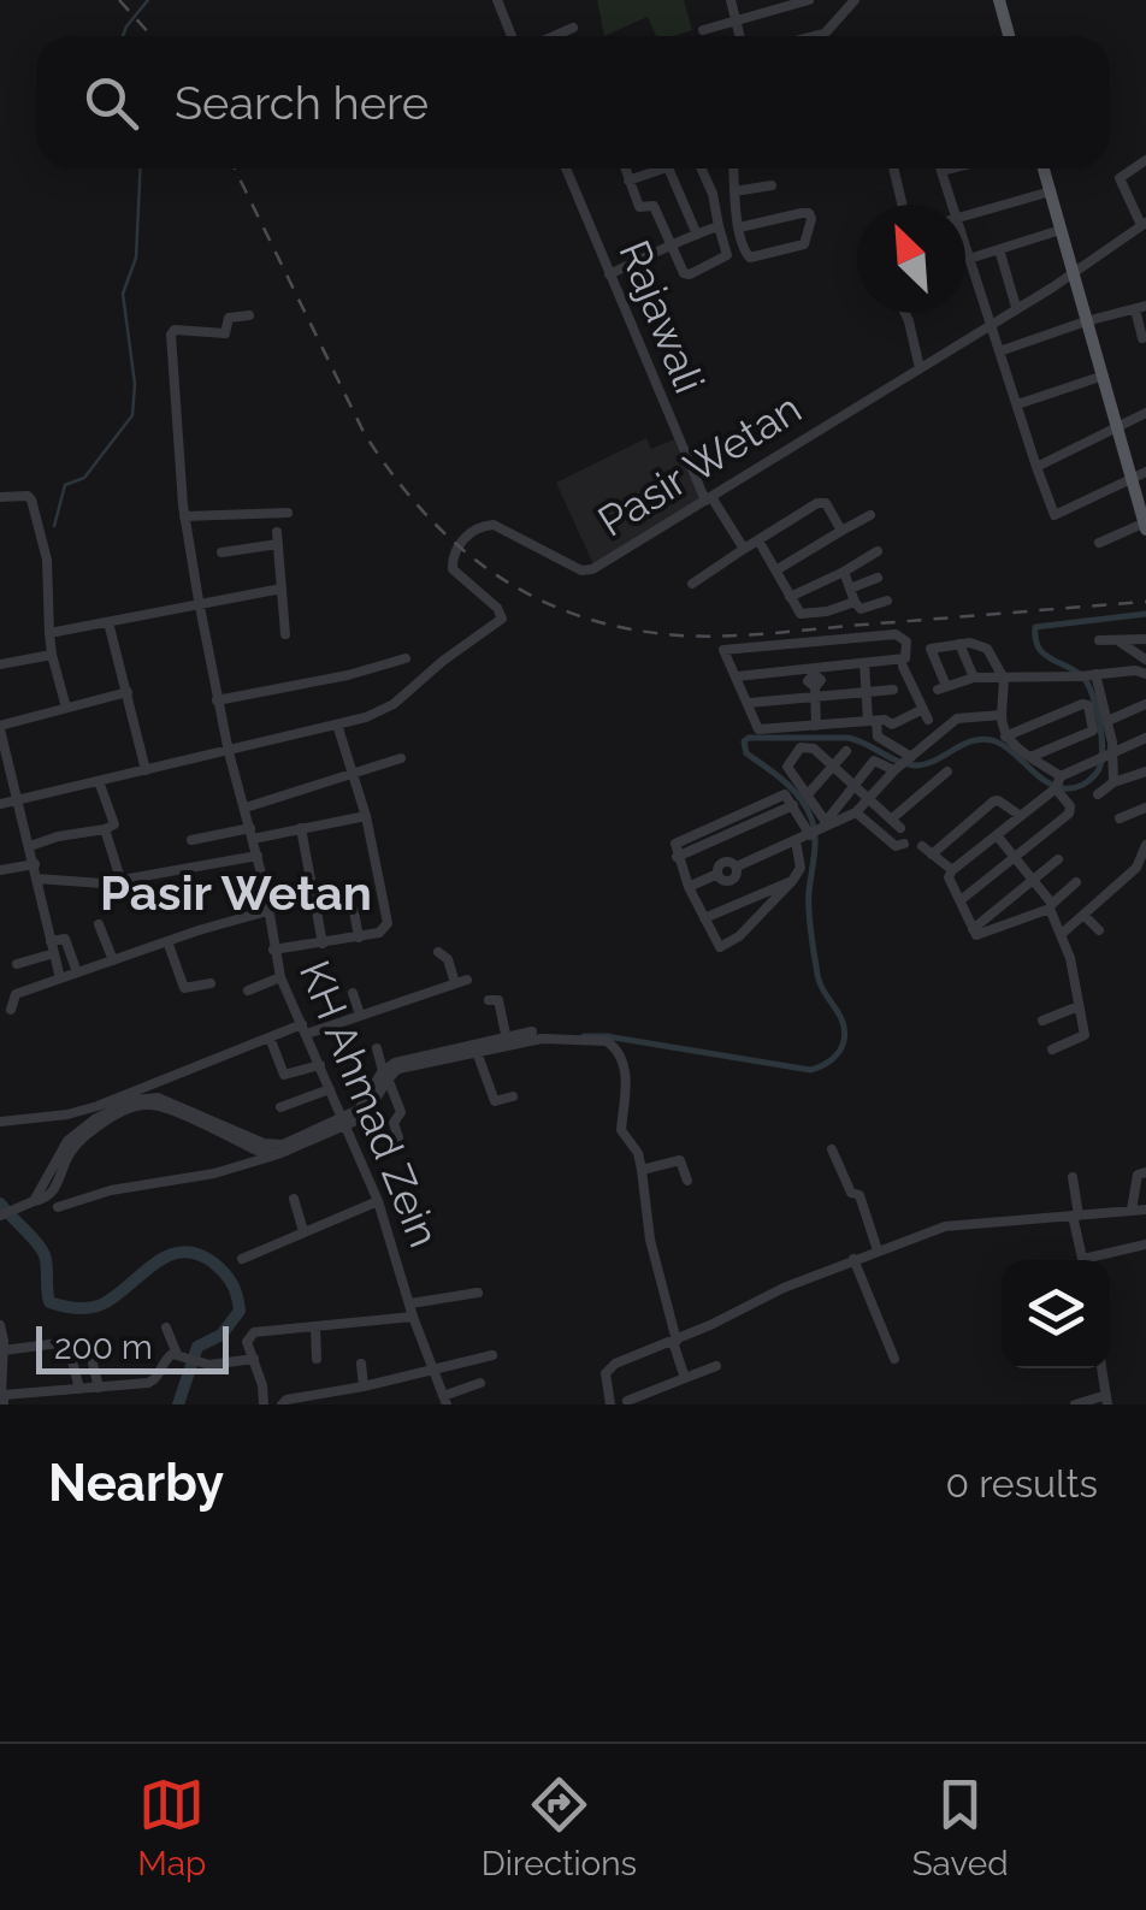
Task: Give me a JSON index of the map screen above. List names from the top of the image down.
{
  "streets": {
    "street": ["Rajawali", "Pasir Wetan", "KH Ahmad Zein"]
  },
  "crossings": [
    ["Rajawali", "Pasir Wetan"],
    ["Pasir Wetan", "KH Ahmad Zein"]
  ],
  "districts": ["Pasir Wetan"],
  "scale_bar": "200 m",
  "north": "top left",
  "page": {
    "search": "Search here",
    "scale": "200 m",
    "heading": ["Nearby", "0 results"],
    "nav": ["Map", "Directions", "Saved"]
  }
}
